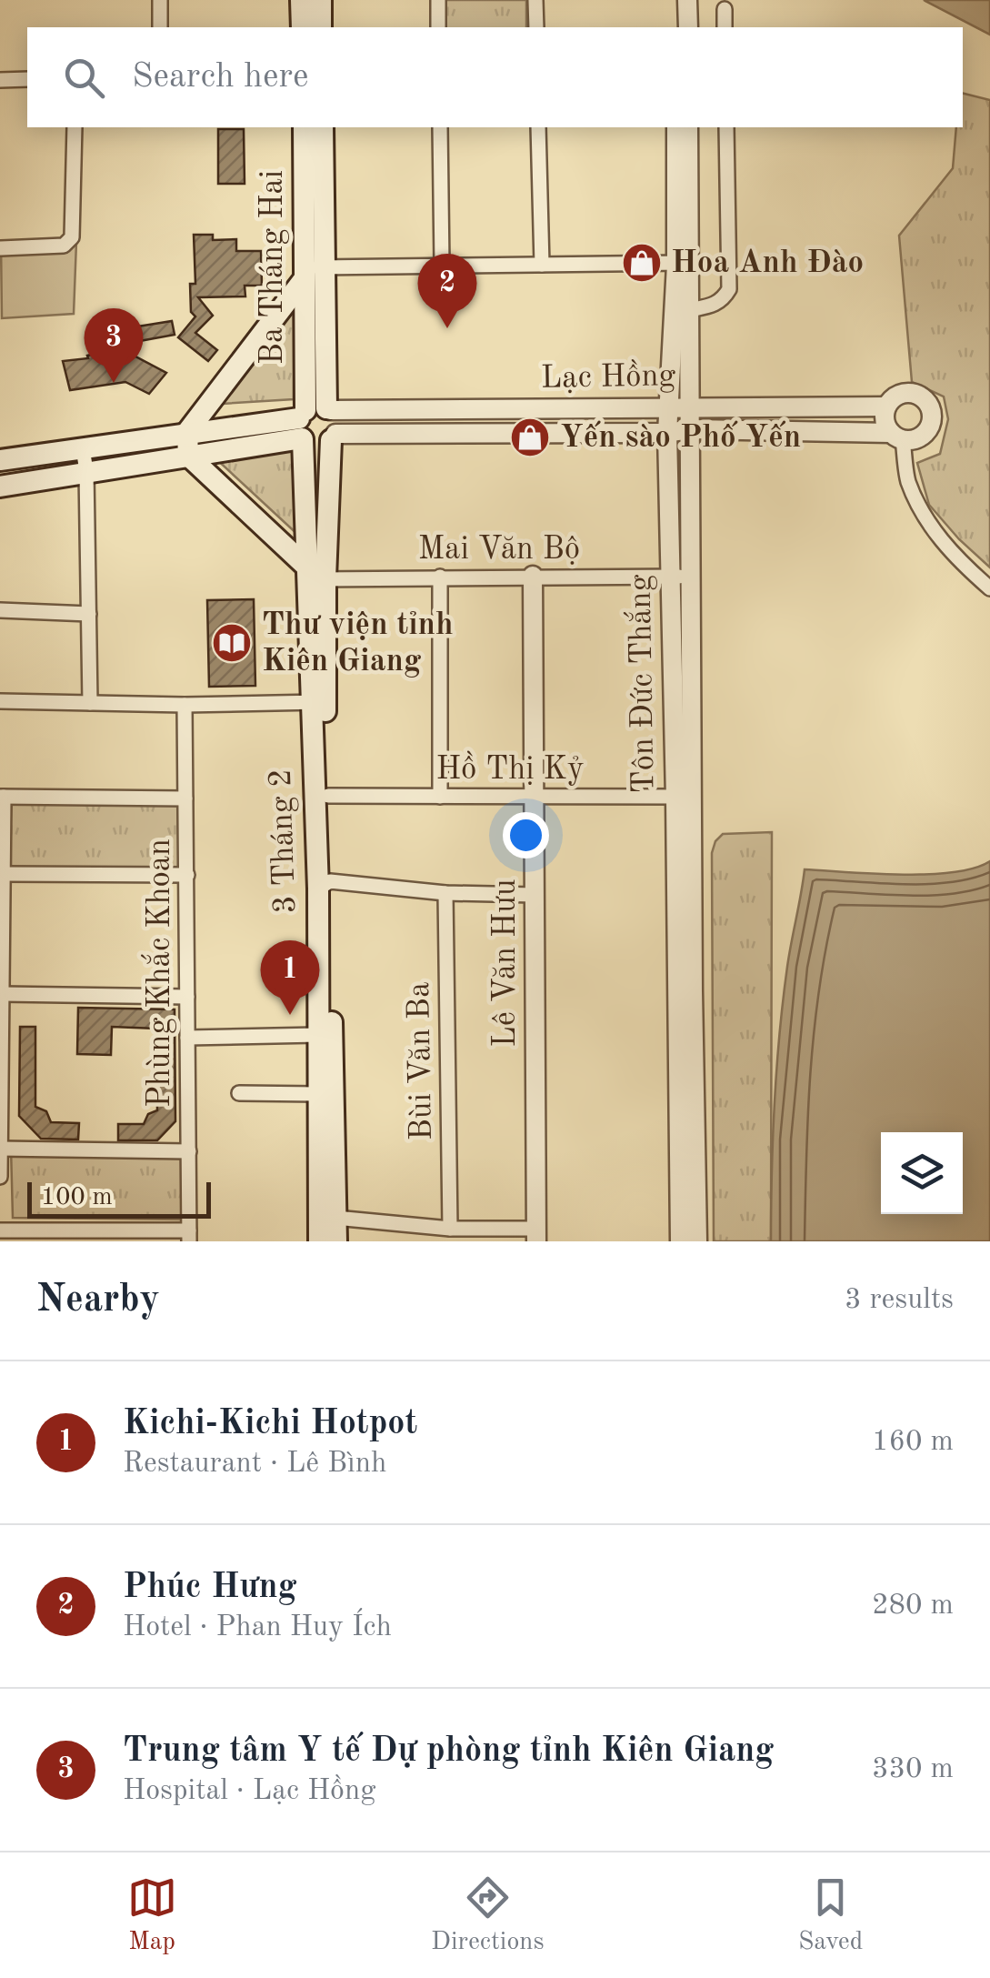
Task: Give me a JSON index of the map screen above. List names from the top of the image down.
{
  "streets": {
    "main road": ["Ba Tháng Hai", "Lạc Hồng", "3 Tháng 2"],
    "street": [
      "Mai Văn Bộ",
      "Tôn Đức Thắng",
      "Hồ Thị Kỷ",
      "Lê Văn Hưu",
      "Phùng Khắc Khoan",
      "Bùi Văn Ba"
    ]
  },
  "crossings": [
    ["Ba Tháng Hai", "Lạc Hồng"],
    ["Ba Tháng Hai", "3 Tháng 2"],
    ["Lạc Hồng", "Tôn Đức Thắng"],
    ["Lạc Hồng", "3 Tháng 2"],
    ["Mai Văn Bộ", "Tôn Đức Thắng"],
    ["Mai Văn Bộ", "3 Tháng 2"],
    ["Mai Văn Bộ", "Lê Văn Hưu"],
    ["Tôn Đức Thắng", "Hồ Thị Kỷ"],
    ["Hồ Thị Kỷ", "3 Tháng 2"],
    ["Hồ Thị Kỷ", "Lê Văn Hưu"]
  ],
  "places": {
    "shop": ["Hoa Anh Đào", "Yến sào Phố Yến"],
    "library": ["Thư viện tỉnh Kiên Giang"]
  },
  "scale_bar": "100 m",
  "page": {
    "search": "Search here",
    "pins": ["2", "3", "1"],
    "scale": "100 m",
    "heading": ["Nearby", "3 results"],
    "list": [
      {
        "mark": "1",
        "name": "Kichi-Kichi Hotpot",
        "note": "Restaurant · Lê Bình",
        "value": "160 m"
      },
      {
        "mark": "2",
        "name": "Phúc Hưng",
        "note": "Hotel · Phan Huy Ích",
        "value": "280 m"
      },
      {
        "mark": "3",
        "name": "Trung tâm Y tế Dự phòng tỉnh Kiên Giang",
        "note": "Hospital · Lạc Hồng",
        "value": "330 m"
      }
    ],
    "nav": ["Map", "Directions", "Saved"]
  }
}
